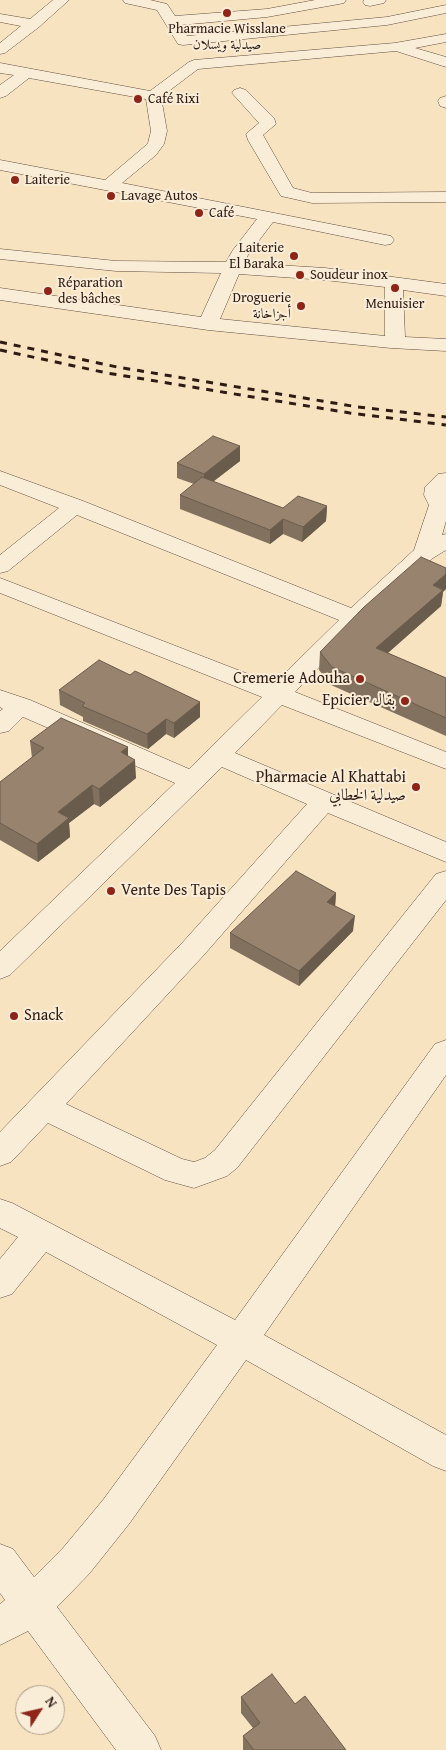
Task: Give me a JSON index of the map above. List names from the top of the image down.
{
  "places": [
    "Pharmacie Wisslane صيدلية ويسلان",
    "Café Rixi",
    "Laiterie",
    "Lavage Autos",
    "Café",
    "Laiterie El Baraka",
    "Soudeur inox",
    "Menuisier",
    "Réparation des bâches",
    "Droguerie أجزاخانة",
    "Cremerie Adouha",
    "Epicier بقال",
    "Pharmacie Al Khattabi صيدلية الخطابي",
    "Vente Des Tapis",
    "Snack"
  ],
  "north": "top right"
}
